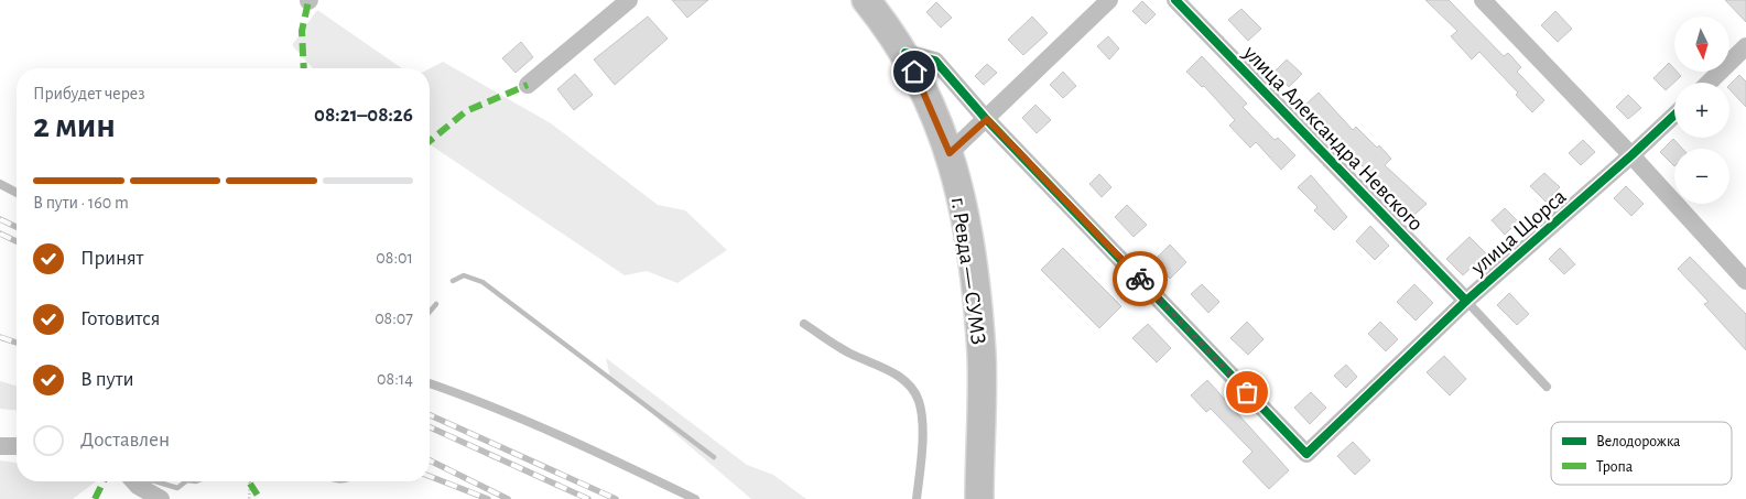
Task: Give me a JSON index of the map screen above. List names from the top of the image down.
{
  "streets": {
    "main road": ["г. Ревда — СУМЗ"],
    "street": ["улица Александра Невского", "улица Щорса"]
  },
  "crossings": [
    ["улица Александра Невского", "улица Щорса"]
  ],
  "legend": ["Велодорожка", "Тропа"],
  "north": "bottom",
  "page": {
    "map_buttons": ["+", "−"],
    "heading": ["2 мин", "Прибудет через", "08:21–08:26"],
    "bar": "В пути · 160 m",
    "list": [
      ["Принят", "08:01"],
      ["Готовится", "08:07"],
      ["В пути", "08:14"],
      "Доставлен"
    ]
  }
}
